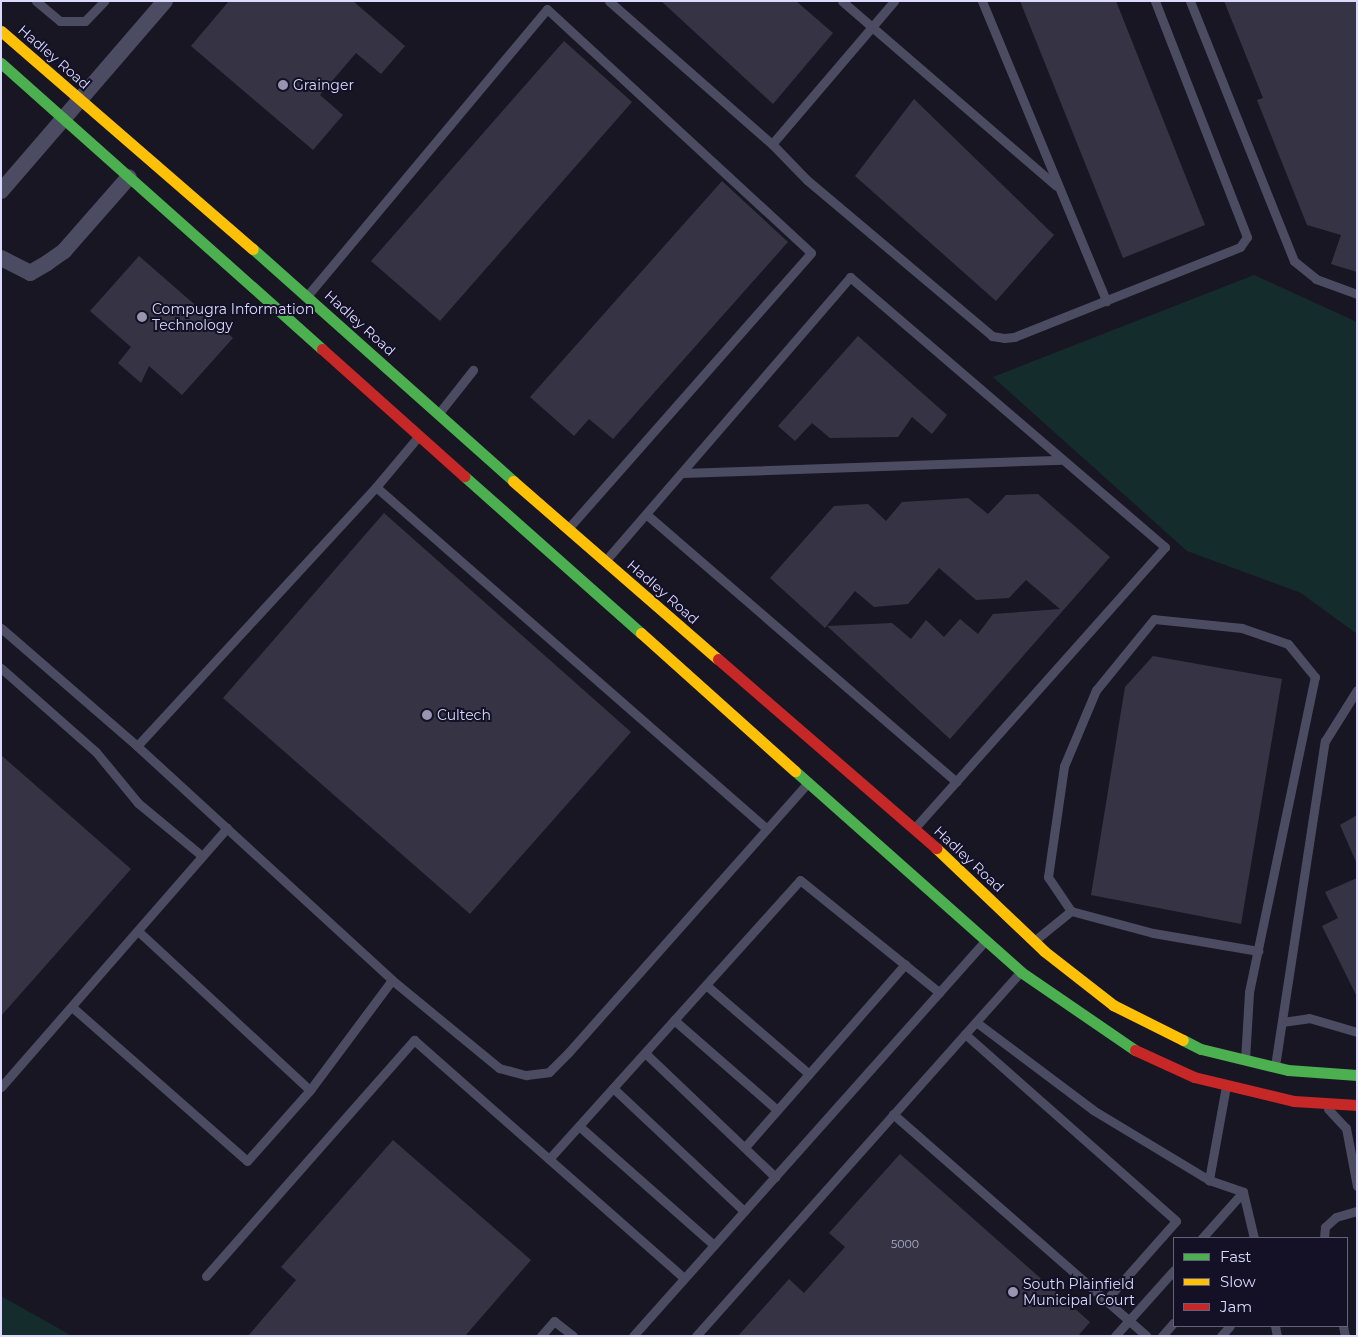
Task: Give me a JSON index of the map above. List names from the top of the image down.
{
  "streets": {
    "main road": ["Hadley Road"]
  },
  "places": [
    "Grainger",
    "Compugra Information Technology",
    "Cultech",
    "South Plainfield Municipal Court"
  ],
  "house_numbers": ["5000"],
  "legend": ["Fast", "Slow", "Jam"]
}
